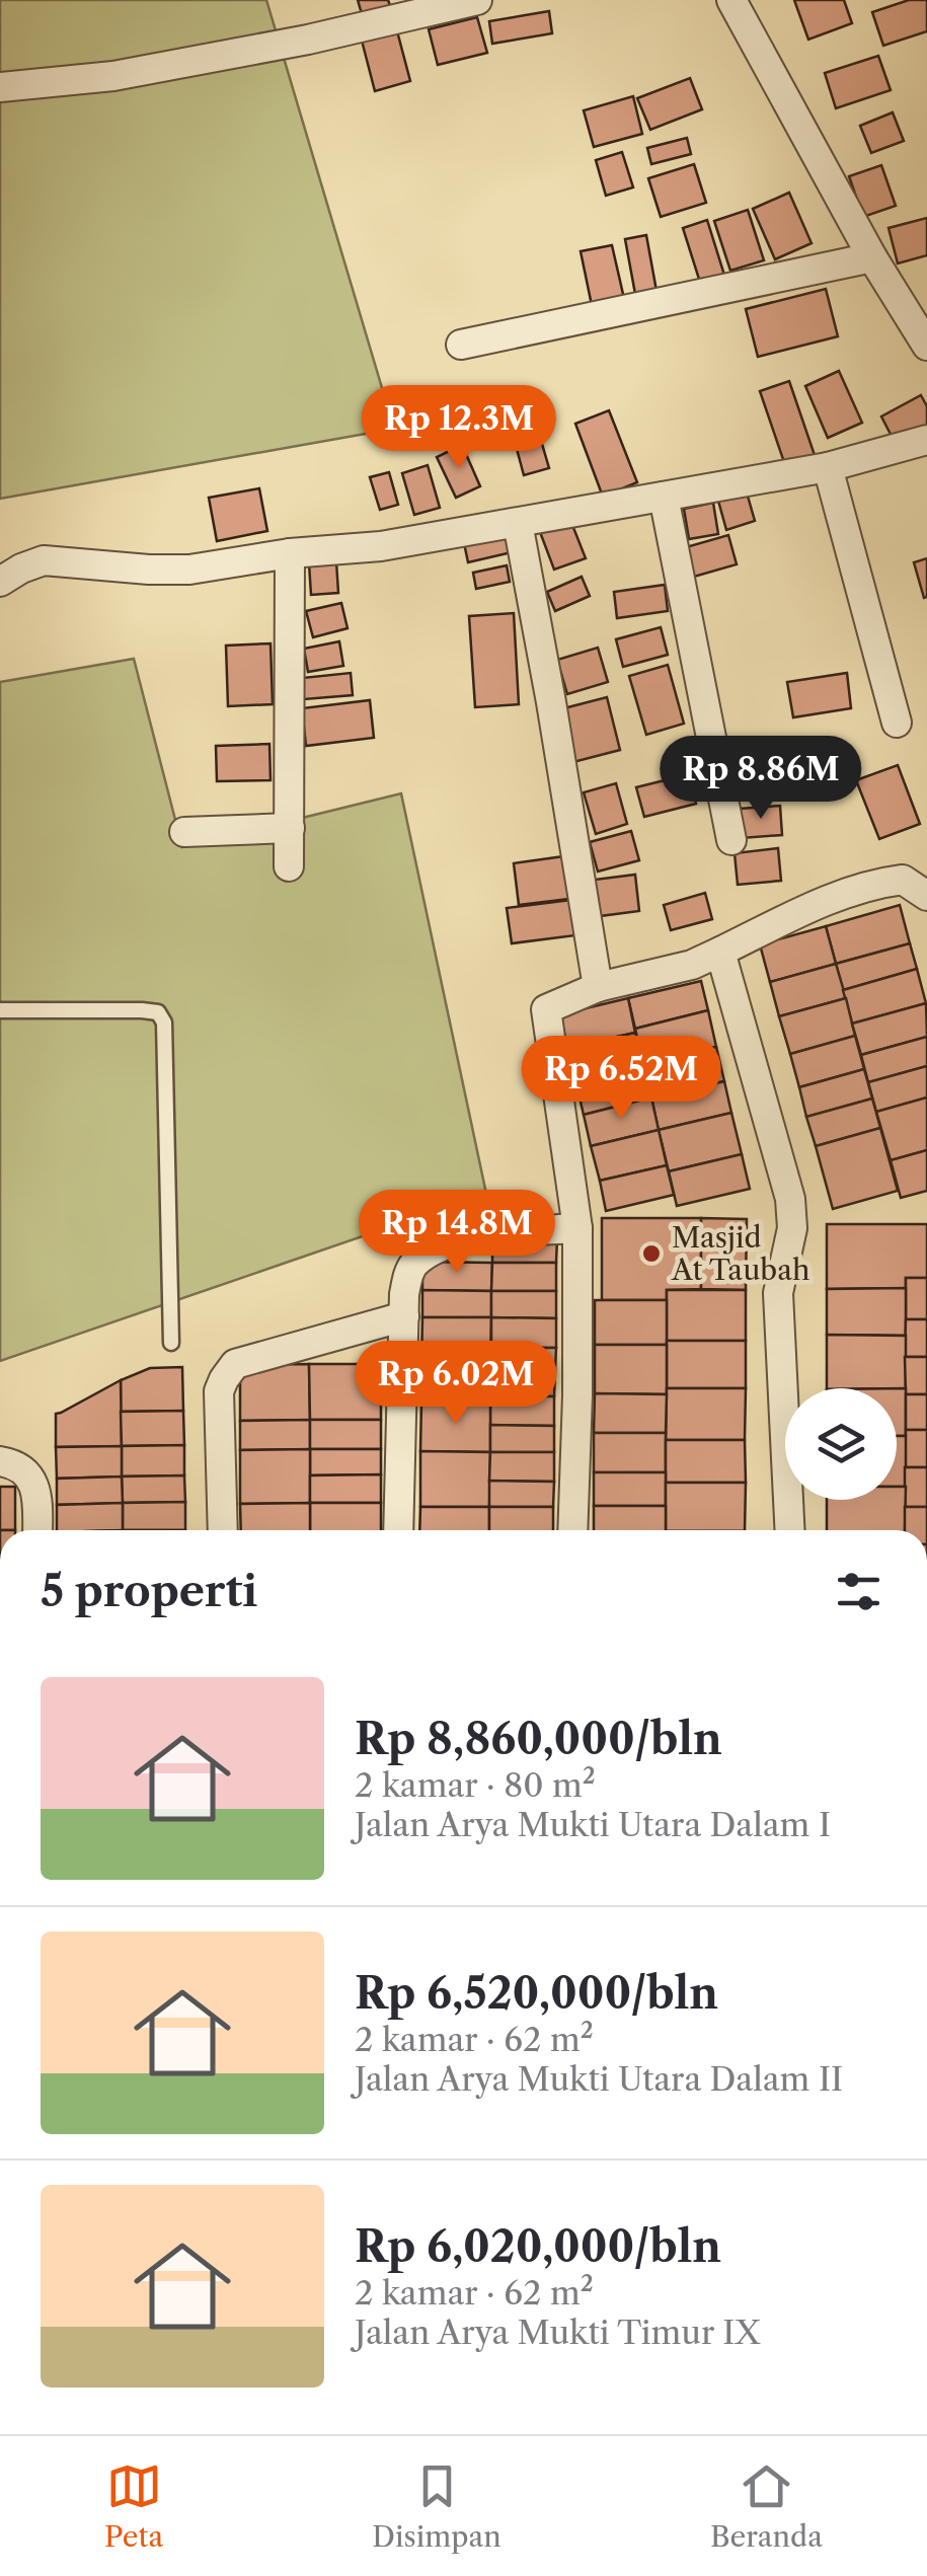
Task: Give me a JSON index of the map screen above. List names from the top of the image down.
{
  "places": ["Masjid At Taubah"],
  "page": {
    "price": [
      "Rp 12.3M",
      "Rp 8.86M",
      "Rp 6.52M",
      "Rp 14.8M",
      "Rp 6.02M"
    ],
    "heading": "5 properti",
    "list": [
      {
        "name": "Rp 8,860,000/bln",
        "note": "2 kamar · 80 m² · Jalan Arya Mukti Utara Dalam I"
      },
      {
        "name": "Rp 6,520,000/bln",
        "note": "2 kamar · 62 m² · Jalan Arya Mukti Utara Dalam II"
      },
      {
        "name": "Rp 6,020,000/bln",
        "note": "2 kamar · 62 m² · Jalan Arya Mukti Timur IX"
      }
    ],
    "tabs": ["Peta", "Disimpan", "Beranda"]
  }
}
